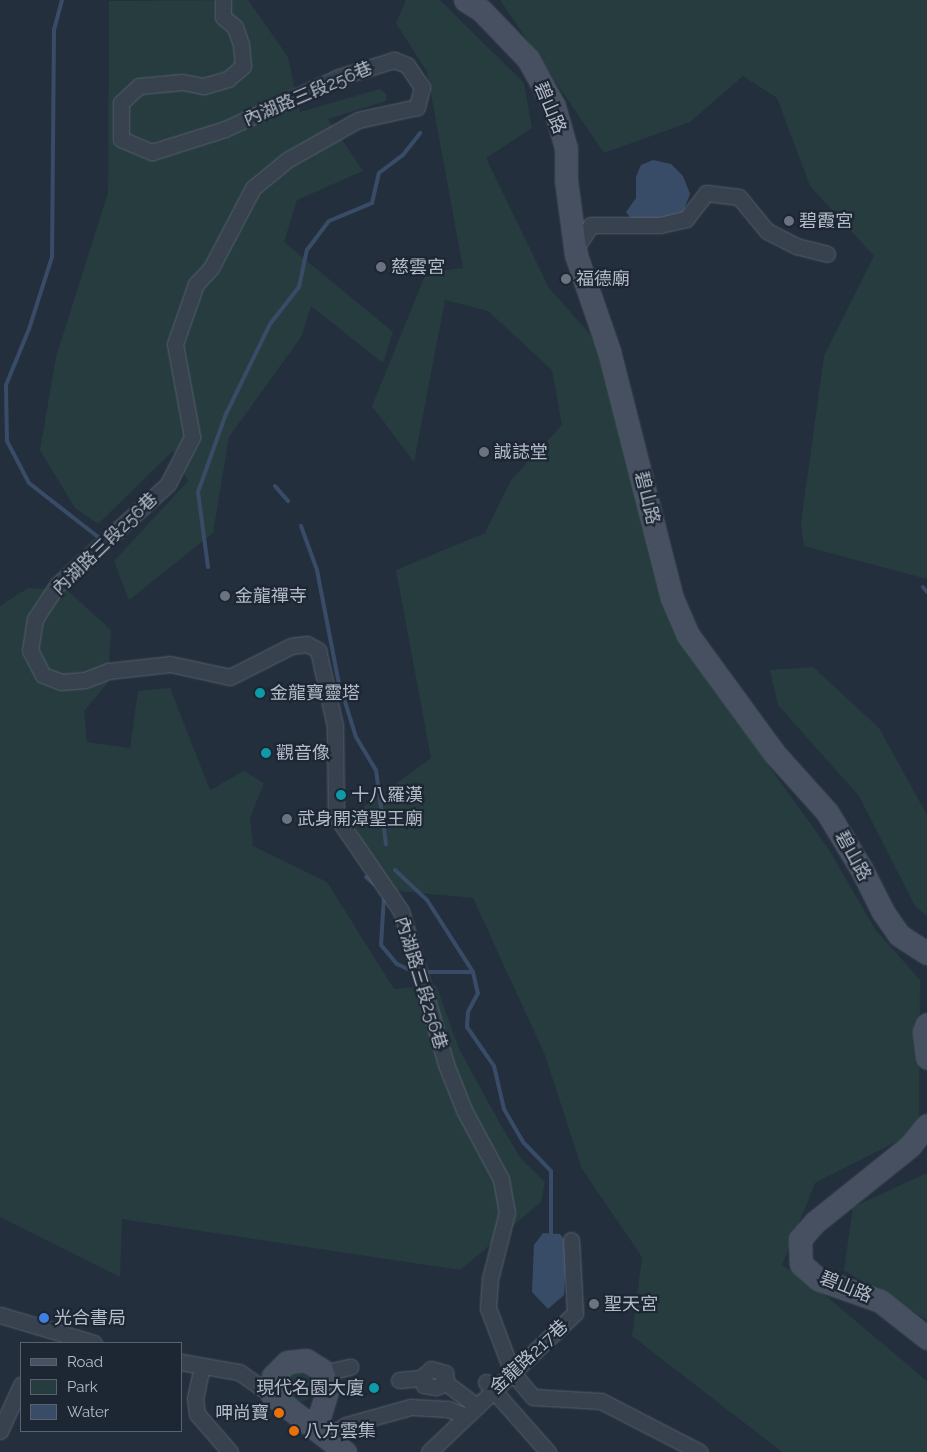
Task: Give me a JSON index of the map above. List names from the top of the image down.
{
  "streets": {
    "street": ["內湖路三段256巷", "碧山路", "金龍路217巷"]
  },
  "crossings": [
    ["內湖路三段256巷", "金龍路217巷"]
  ],
  "places": [
    "碧霞宮",
    "慈雲宮",
    "福德廟",
    "誠誌堂",
    "金龍禪寺",
    "金龍寶靈塔",
    "觀音像",
    "十八羅漢",
    "武身開漳聖王廟",
    "聖天宮",
    "光合書局",
    "現代名園大廈",
    "呷尚寶",
    "八方雲集"
  ],
  "legend": ["Road", "Park", "Water"]
}
